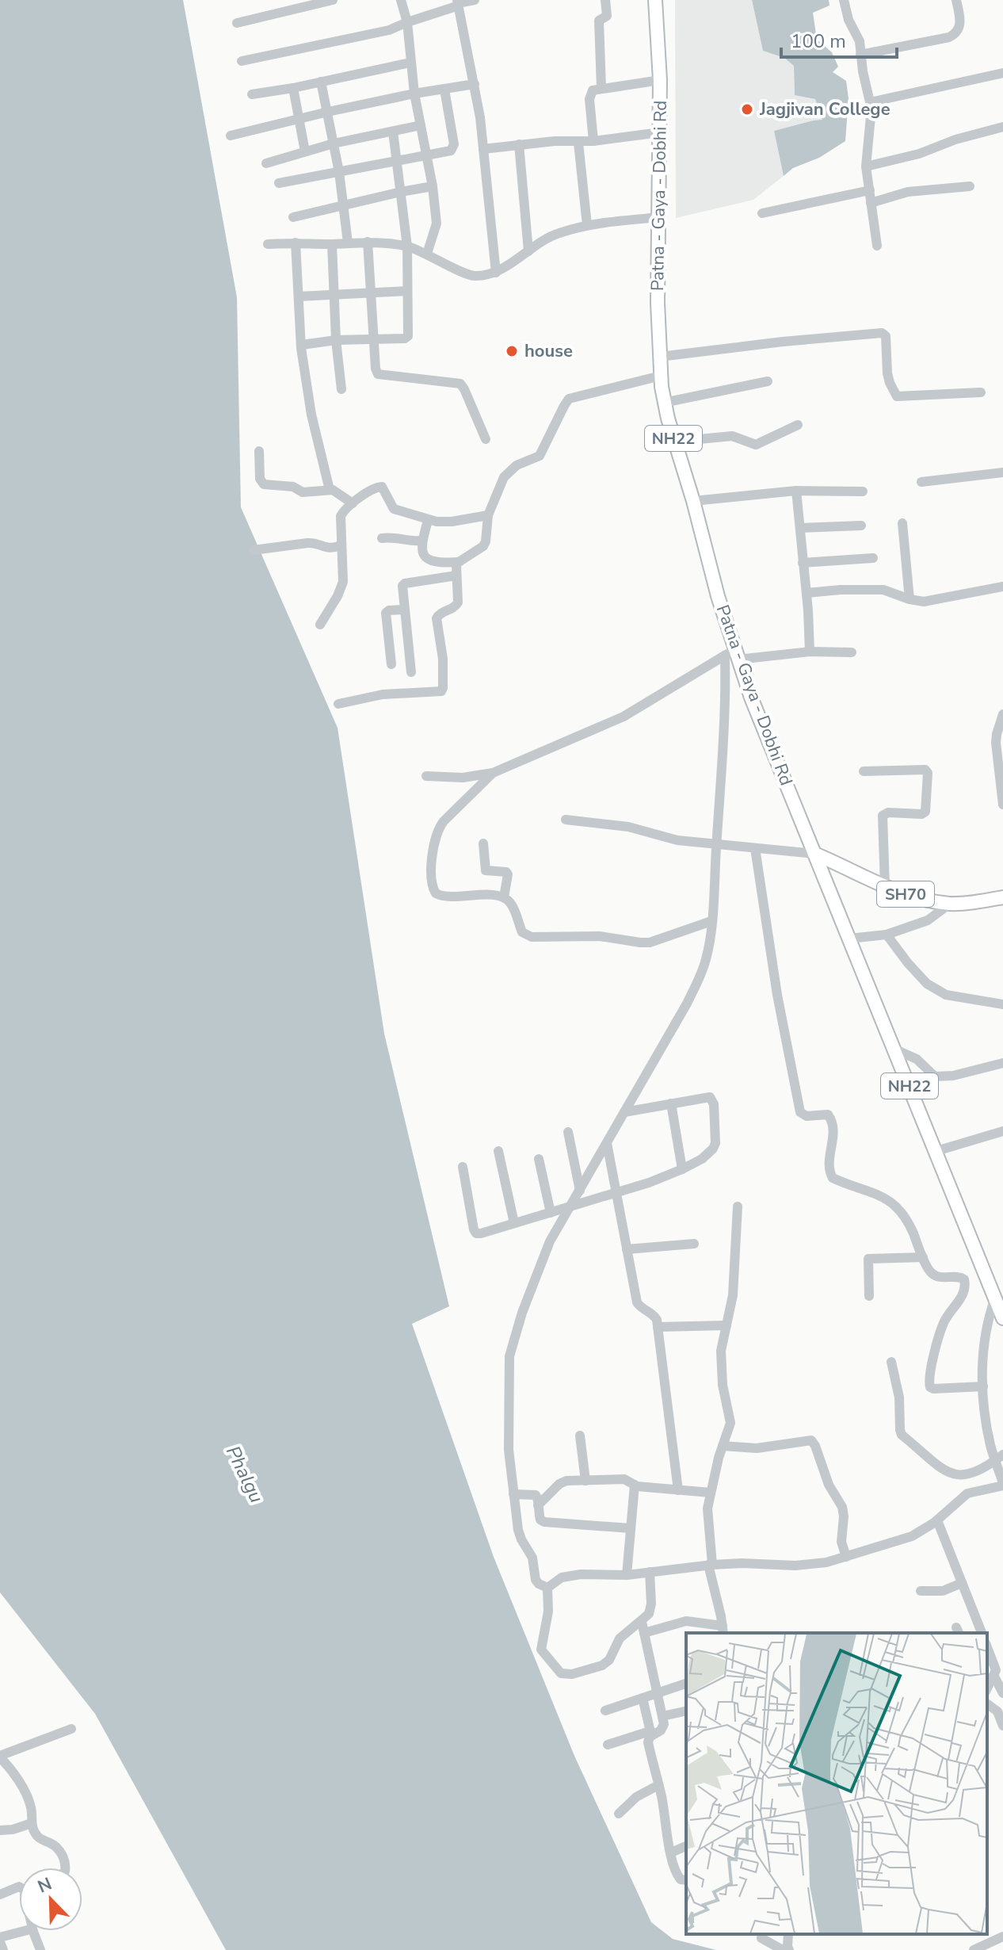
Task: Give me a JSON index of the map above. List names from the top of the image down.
{
  "streets": {
    "main road": ["Patna - Gaya - Dobhi Rd", "NH22", "SH70"]
  },
  "crossings": [
    ["Patna - Gaya - Dobhi Rd", "SH70"]
  ],
  "water": ["Phalgu"],
  "places": ["Jagjivan College", "house"],
  "scale_bar": "100 m",
  "north": "top left"
}
